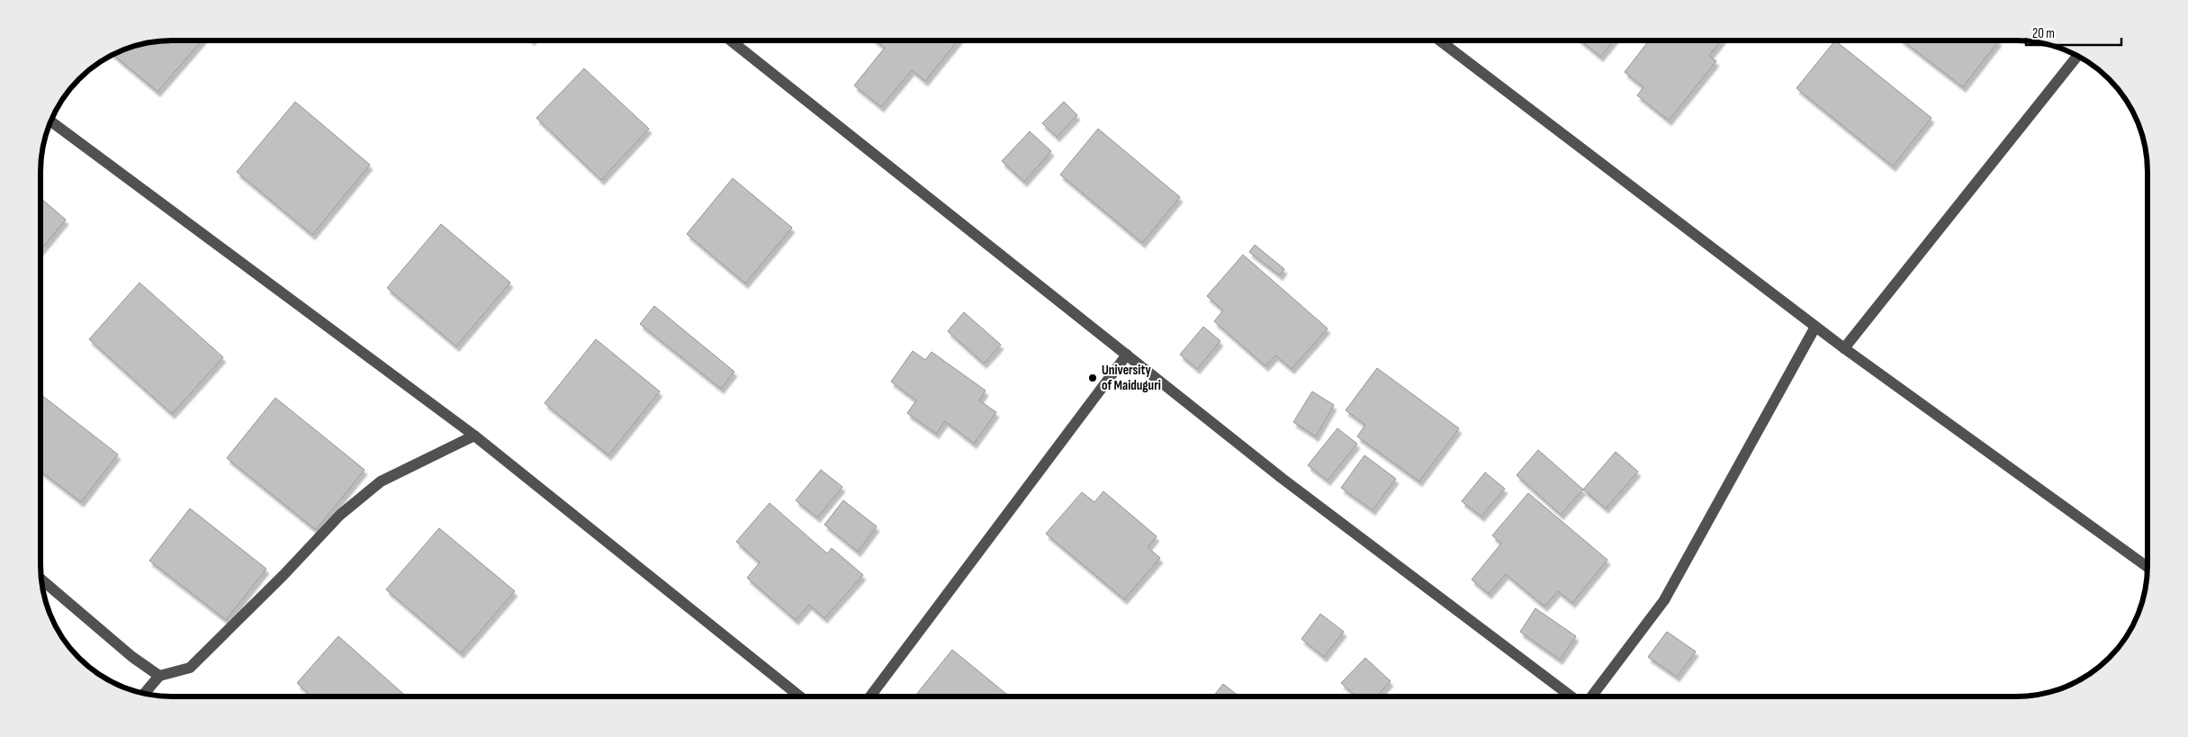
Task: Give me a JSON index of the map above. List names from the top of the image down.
{
  "places": ["University of Maiduguri"],
  "scale_bar": "20 m"
}
